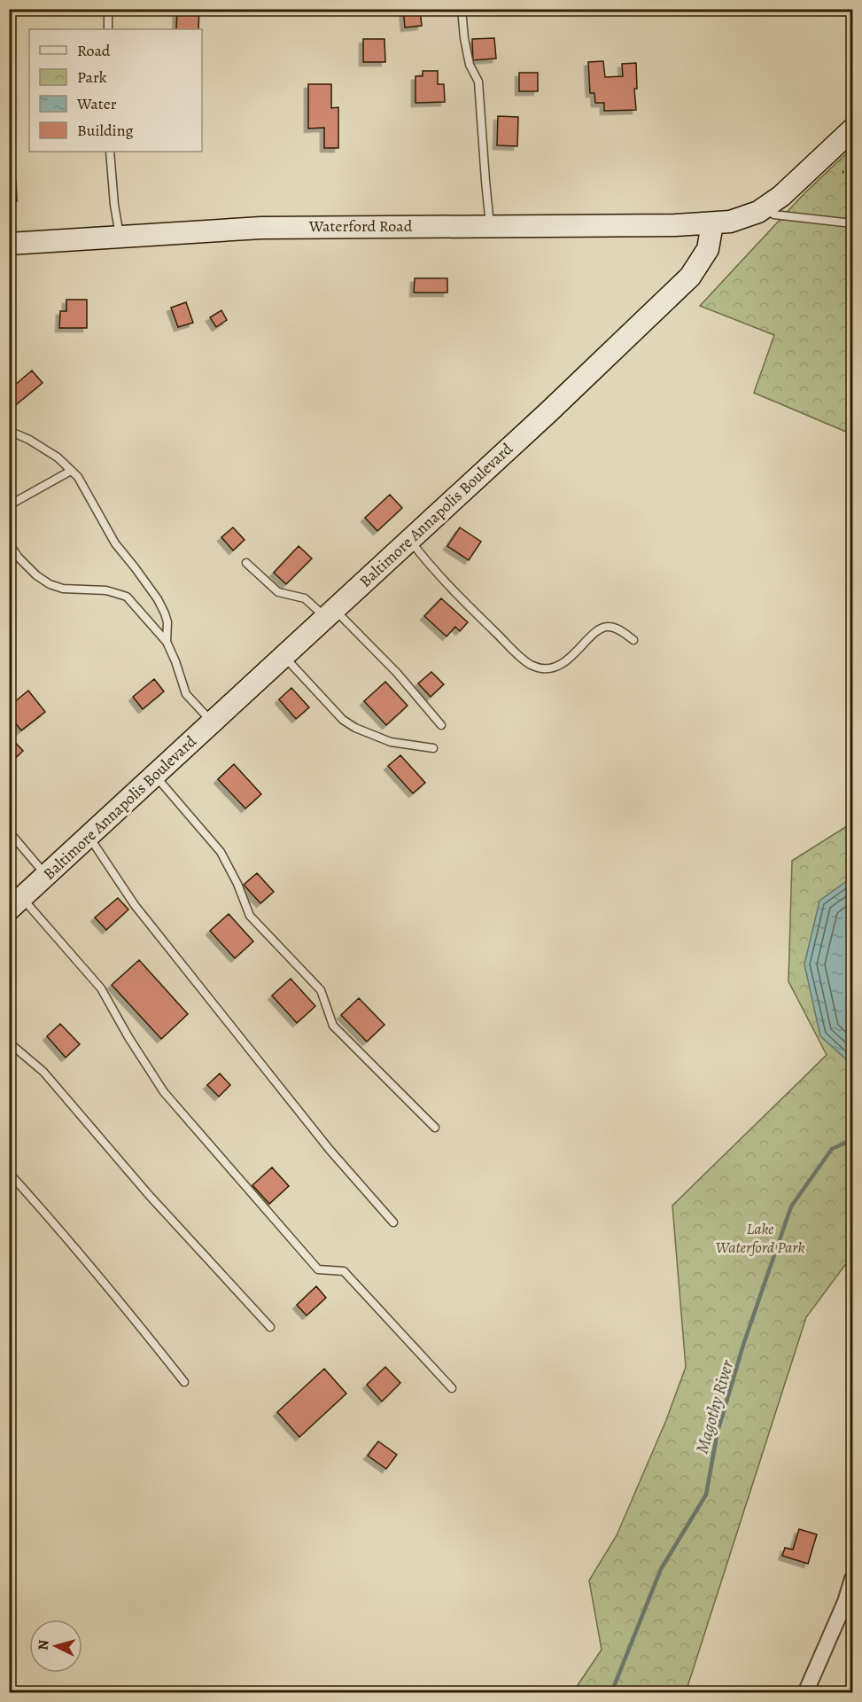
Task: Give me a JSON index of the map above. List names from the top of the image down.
{
  "streets": {
    "street": ["Waterford Road", "Baltimore Annapolis Boulevard"]
  },
  "crossings": [
    ["Waterford Road", "Baltimore Annapolis Boulevard"]
  ],
  "water": ["Magothy River"],
  "parks": ["Lake Waterford Park"],
  "legend": [
    "Road",
    "Park",
    "Water",
    "Building"
  ],
  "north": "left"
}
